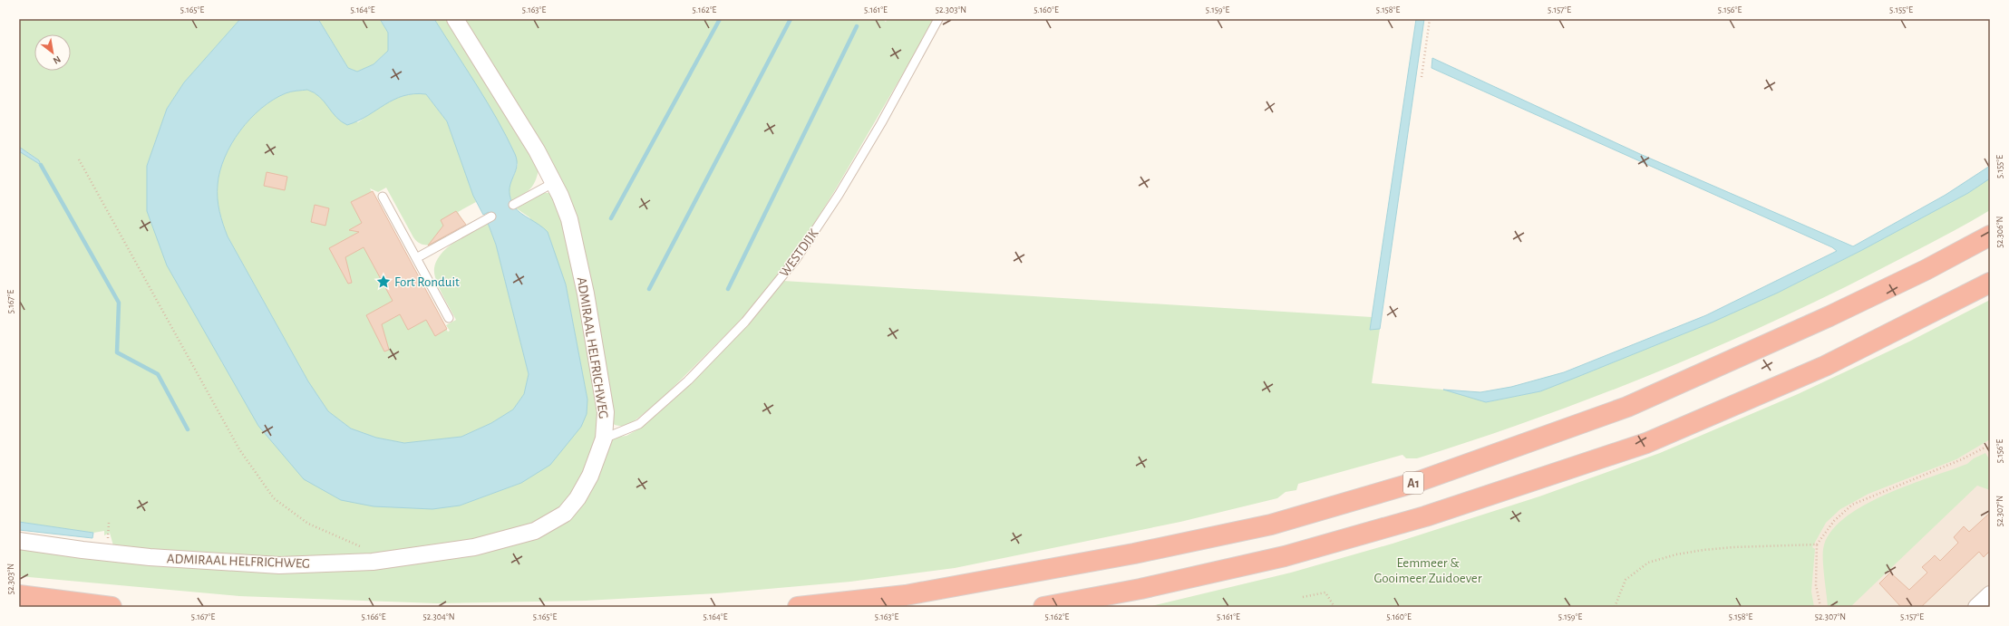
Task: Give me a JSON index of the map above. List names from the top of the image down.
{
  "streets": {
    "highway": ["A1"],
    "street": ["ADMIRAAL HELFRICHWEG"],
    "lane": ["WESTDIJK"]
  },
  "crossings": [
    ["WESTDIJK", "ADMIRAAL HELFRICHWEG"]
  ],
  "parks": ["Eemmeer & Gooimeer Zuidoever"],
  "places": {
    "place": ["Fort Ronduit"]
  },
  "north": "bottom right",
  "coordinates": [
    "5.165°E",
    "5.164°E",
    "5.163°E",
    "5.162°E",
    "5.161°E",
    "52.303°N",
    "5.160°E",
    "5.159°E",
    "5.158°E",
    "5.157°E",
    "5.156°E",
    "5.155°E",
    "52.306°N",
    "5.167°E",
    "52.307°N",
    "5.166°E",
    "52.304°N"
  ]
}
